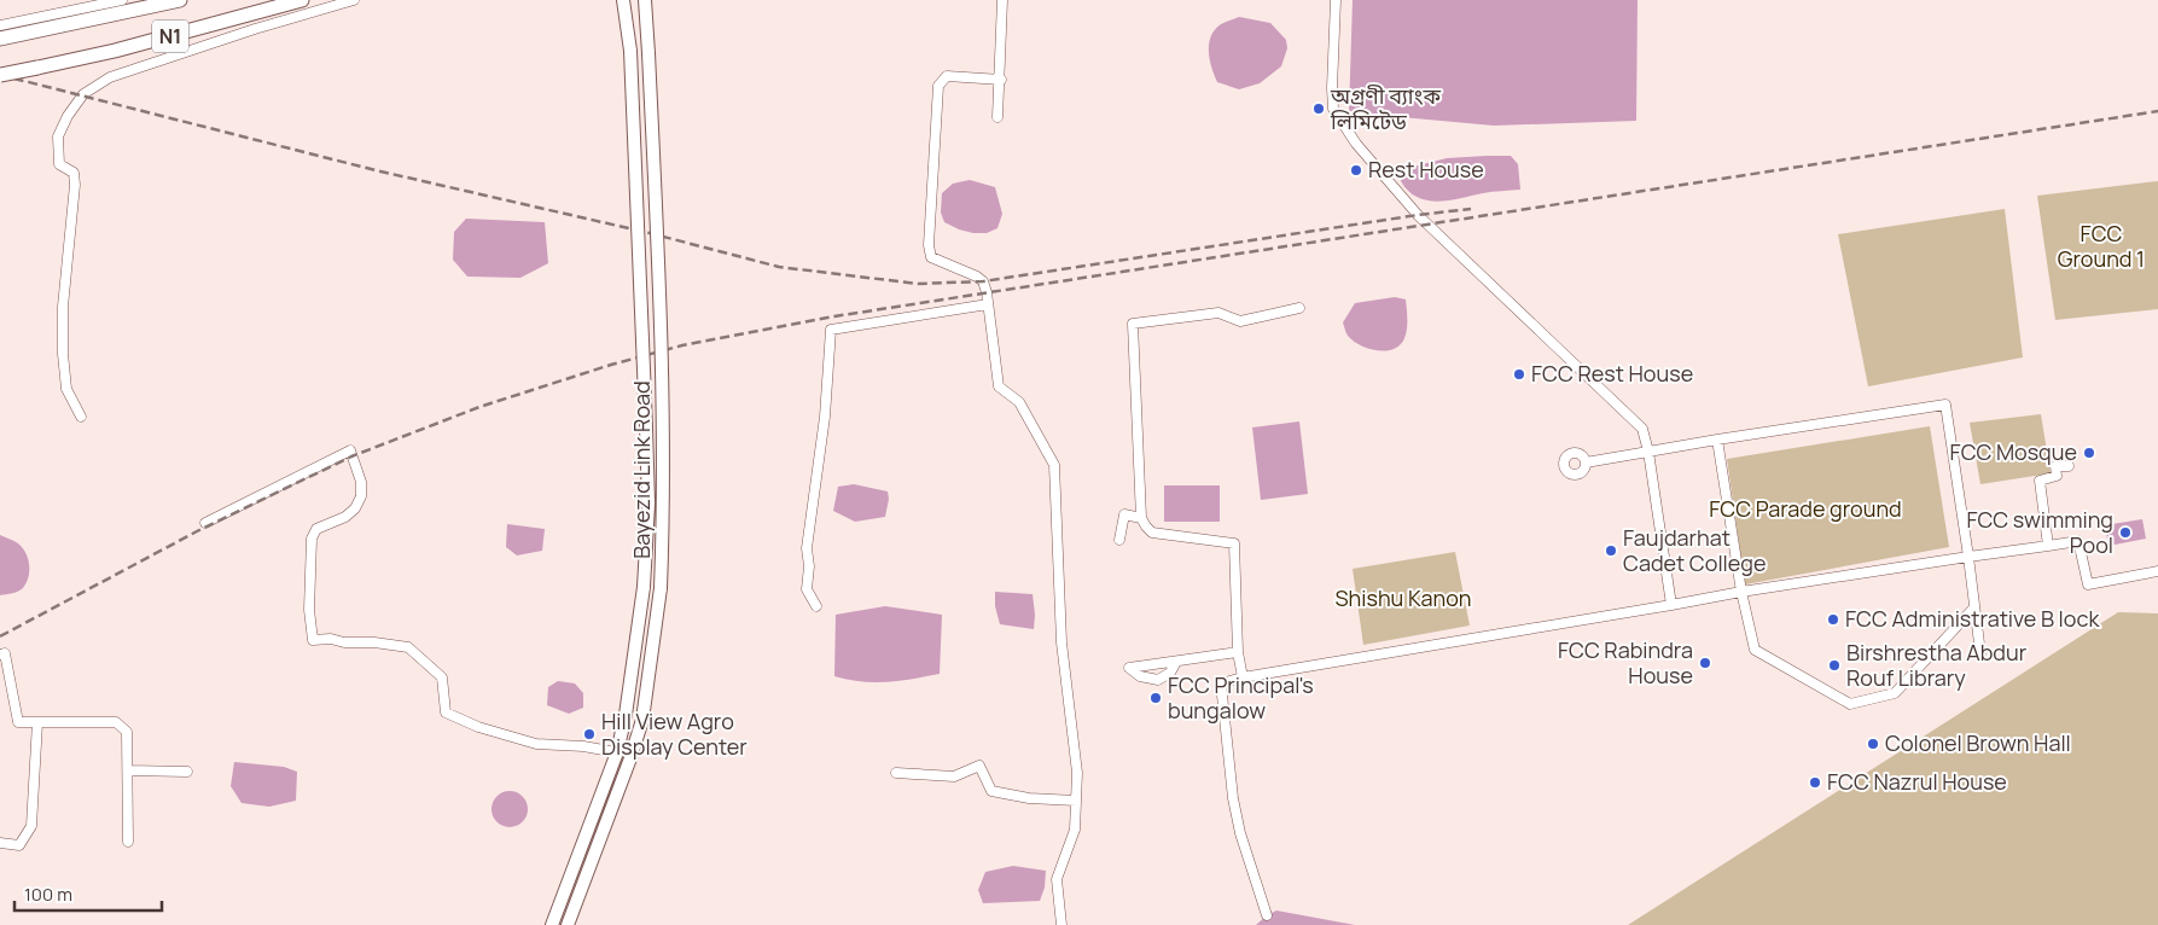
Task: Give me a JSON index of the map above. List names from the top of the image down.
{
  "streets": {
    "highway": ["N1"],
    "main road": ["Bayezid Link Road"]
  },
  "parks": ["FCC Ground 1", "FCC Parade ground", "Shishu Kanon"],
  "places": [
    "অগ্রণী ব্যাংক লিমিটেড",
    "Rest House",
    "FCC Rest House",
    "FCC Mosque",
    "FCC swimming Pool",
    "Faujdarhat Cadet College",
    "FCC Administrative B lock",
    "FCC Rabindra House",
    "Birshrestha Abdur Rouf Library",
    "FCC Principal's bungalow",
    "Hill View Agro Display Center",
    "Colonel Brown Hall",
    "FCC Nazrul House"
  ],
  "scale_bar": "100 m"
}
